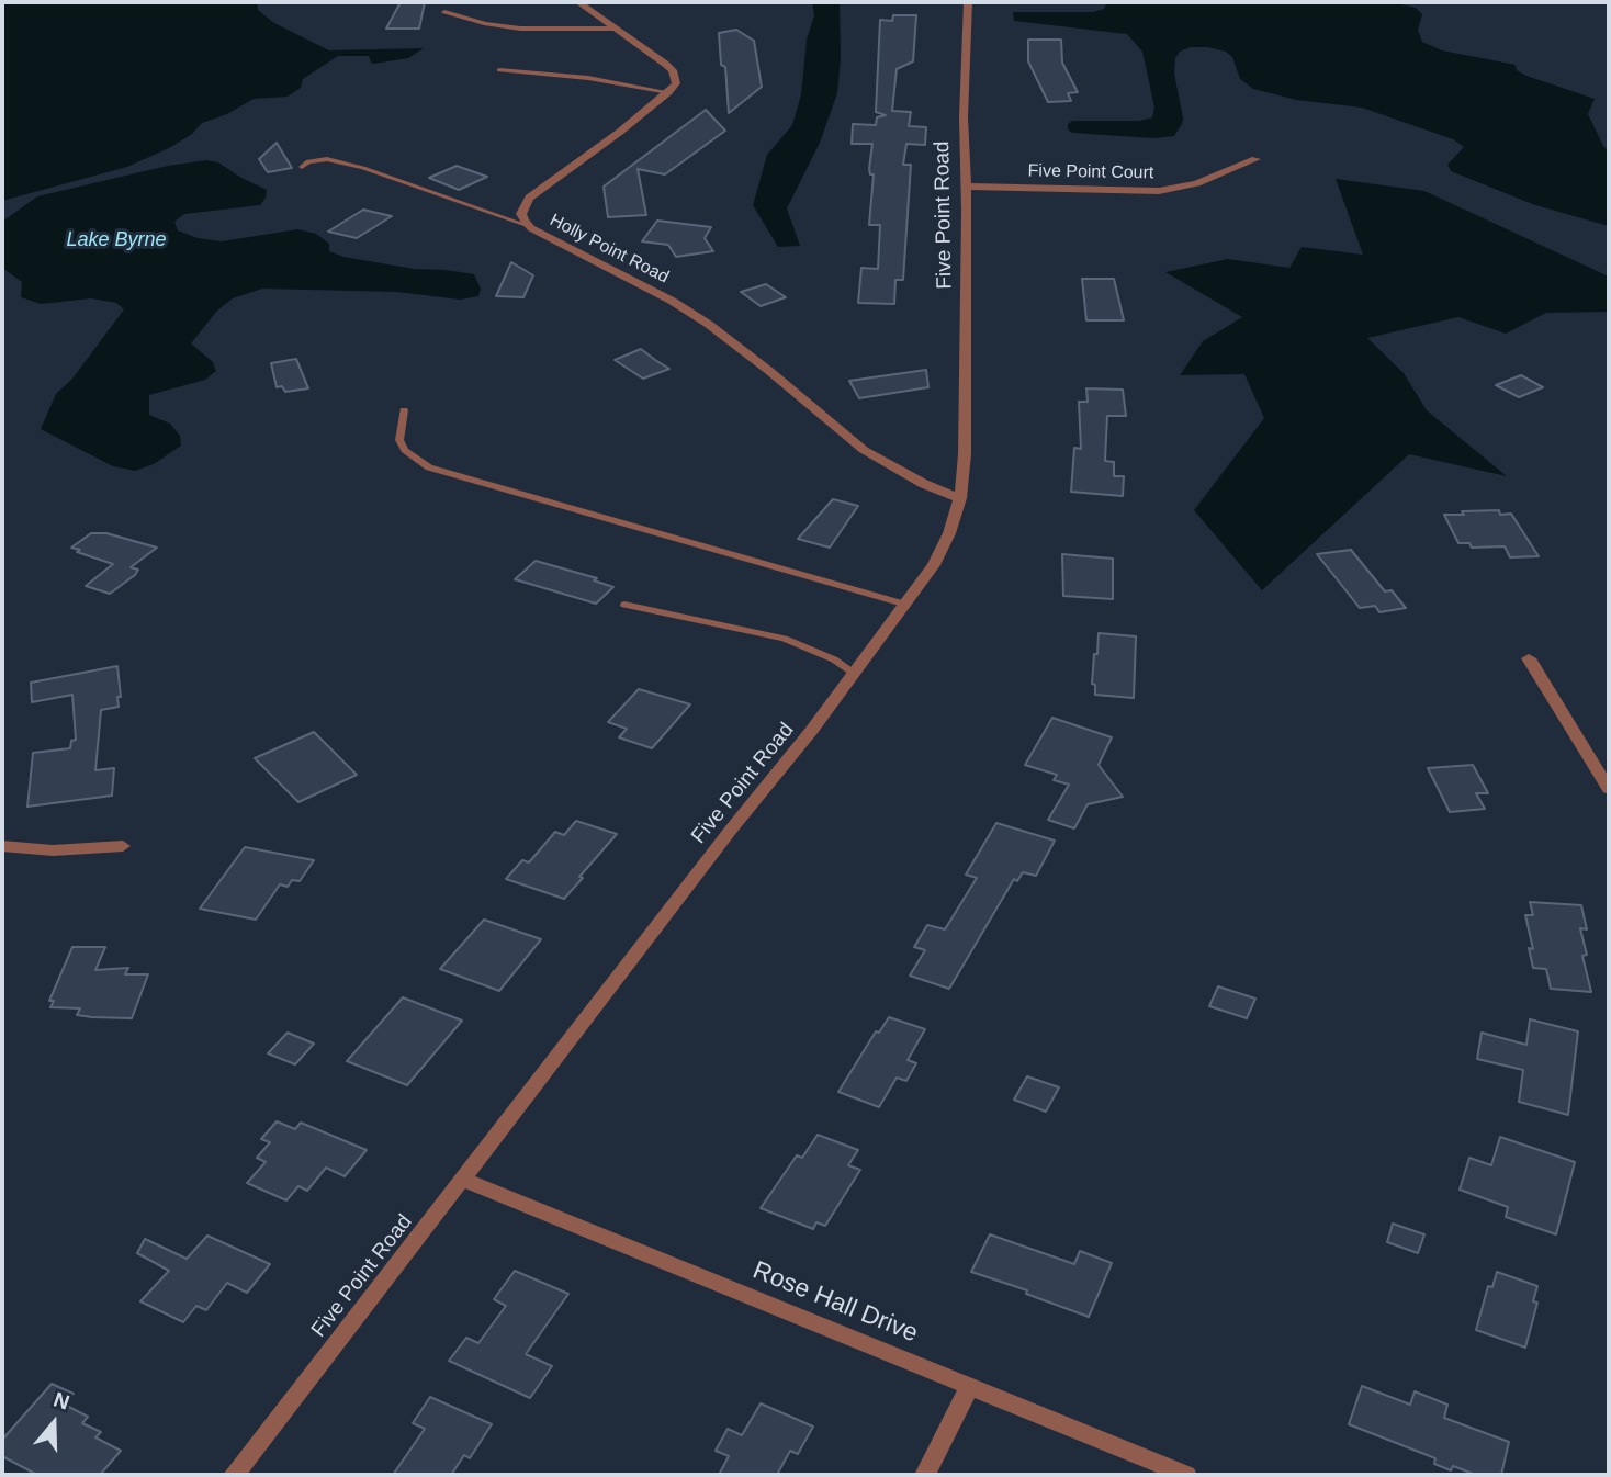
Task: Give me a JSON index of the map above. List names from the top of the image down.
{
  "streets": {
    "street": [
      "Five Point Court",
      "Five Point Road",
      "Holly Point Road",
      "Rose Hall Drive"
    ]
  },
  "crossings": [
    ["Five Point Court", "Five Point Road"],
    ["Five Point Road", "Holly Point Road"],
    ["Five Point Road", "Rose Hall Drive"]
  ],
  "water": ["Lake Byrne"],
  "north": "top"
}
